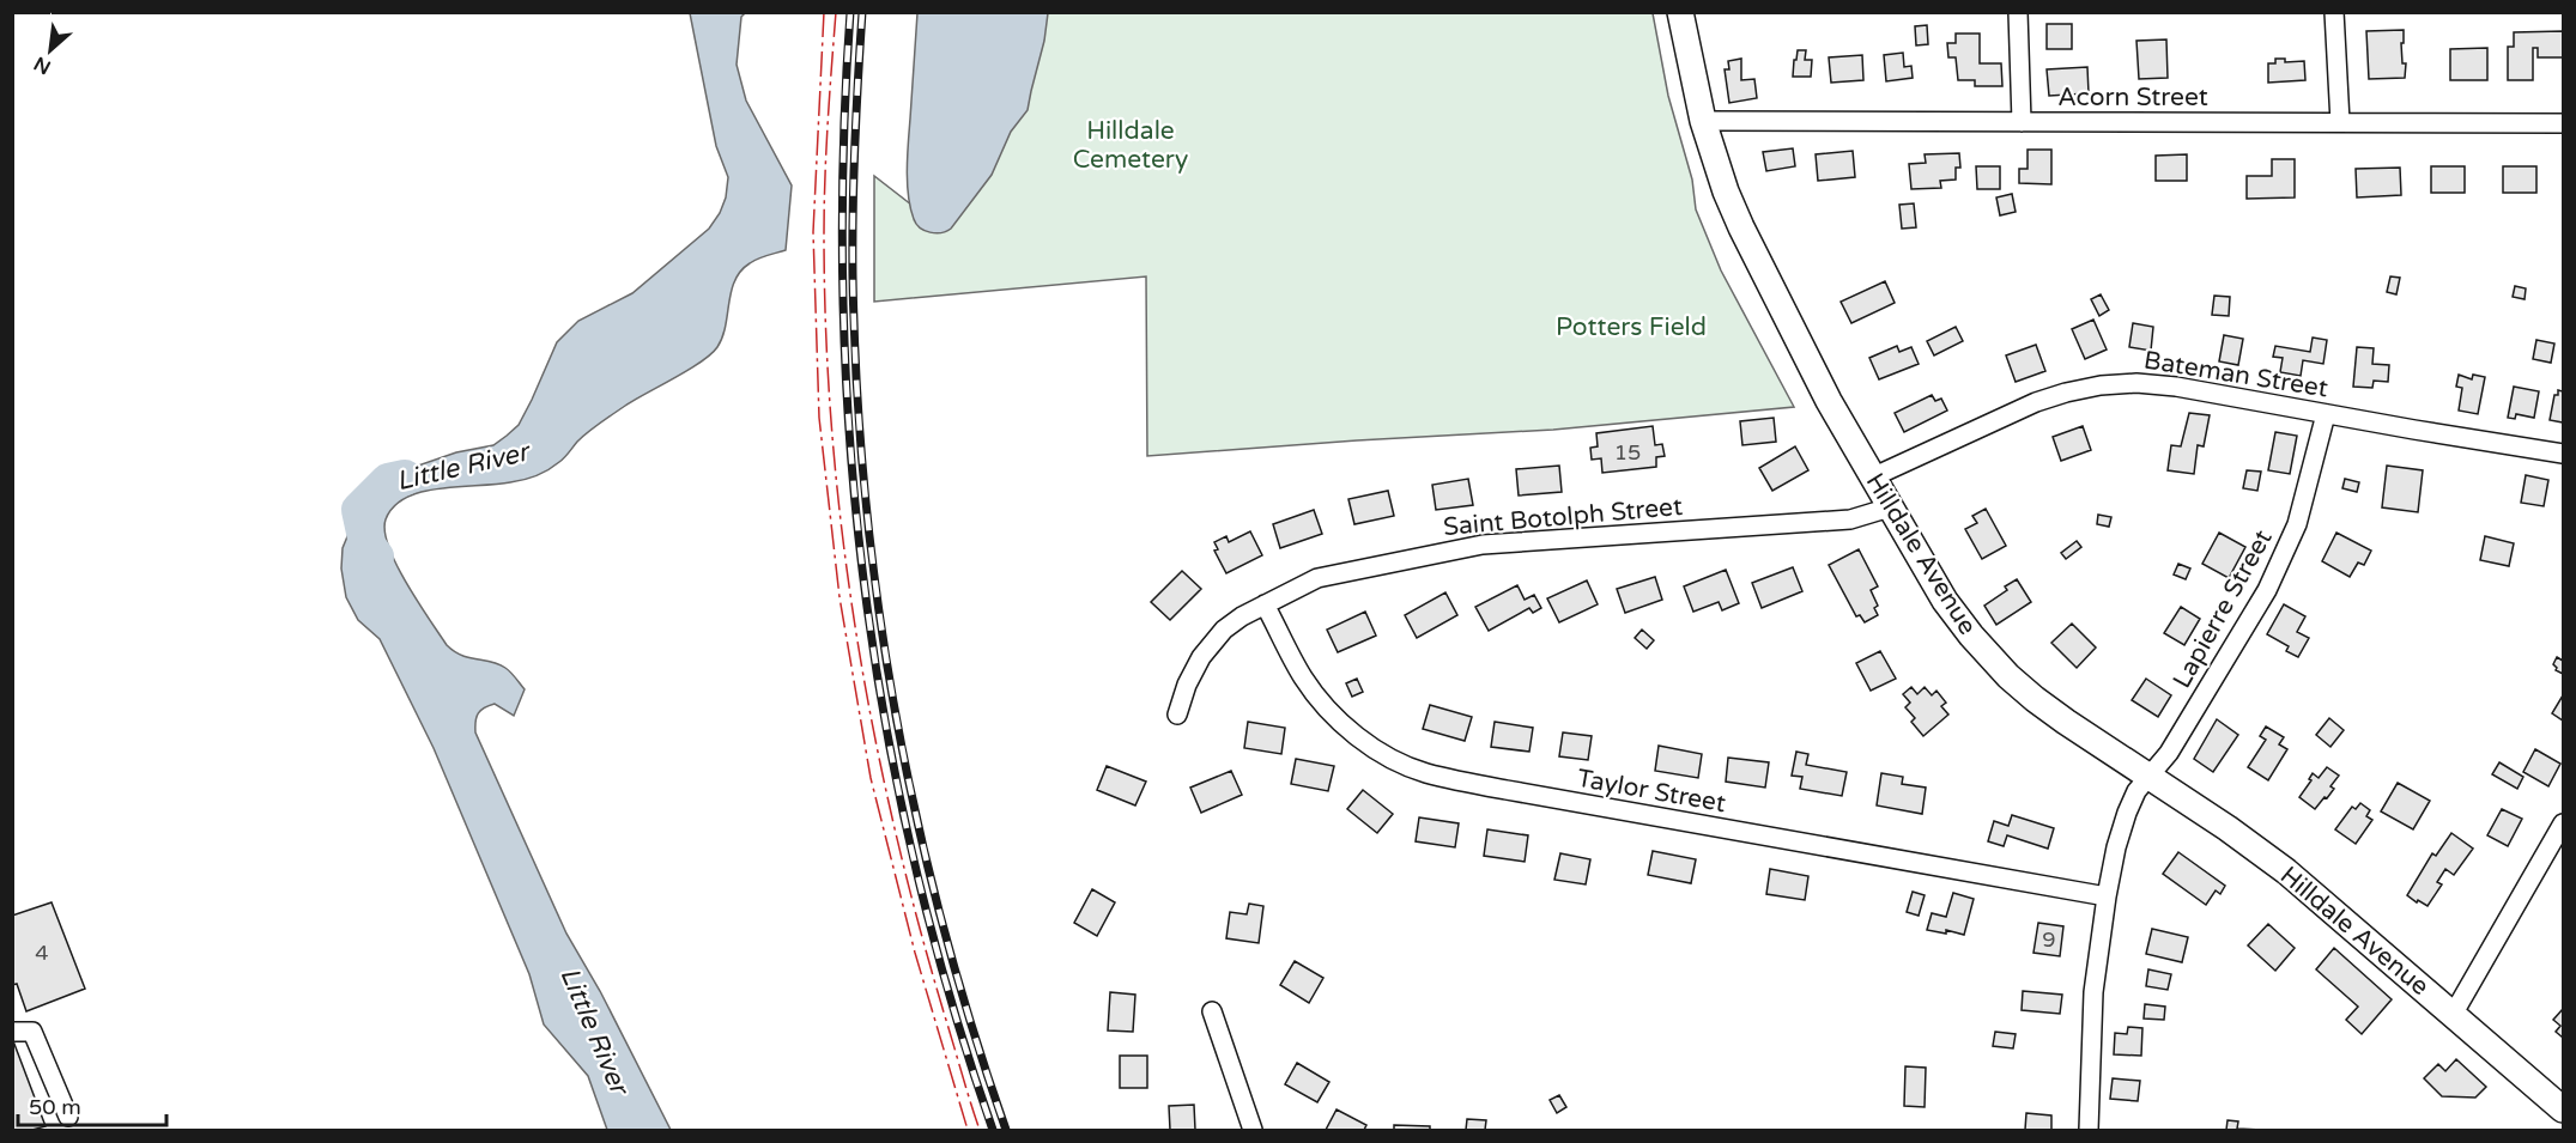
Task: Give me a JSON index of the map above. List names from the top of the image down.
{
  "streets": {
    "main road": ["Hilldale Avenue"],
    "street": [
      "Acorn Street",
      "Bateman Street",
      "Saint Botolph Street",
      "Lapierre Street",
      "Taylor Street"
    ]
  },
  "crossings": [
    ["Acorn Street", "Hilldale Avenue"],
    ["Bateman Street", "Hilldale Avenue"],
    ["Bateman Street", "Lapierre Street"],
    ["Saint Botolph Street", "Hilldale Avenue"],
    ["Saint Botolph Street", "Taylor Street"],
    ["Hilldale Avenue", "Lapierre Street"],
    ["Lapierre Street", "Taylor Street"]
  ],
  "water": ["Little River"],
  "parks": ["Hilldale Cemetery", "Potters Field"],
  "house_numbers": ["15", "9", "4"],
  "scale_bar": "50 m",
  "north": "bottom left"
}
